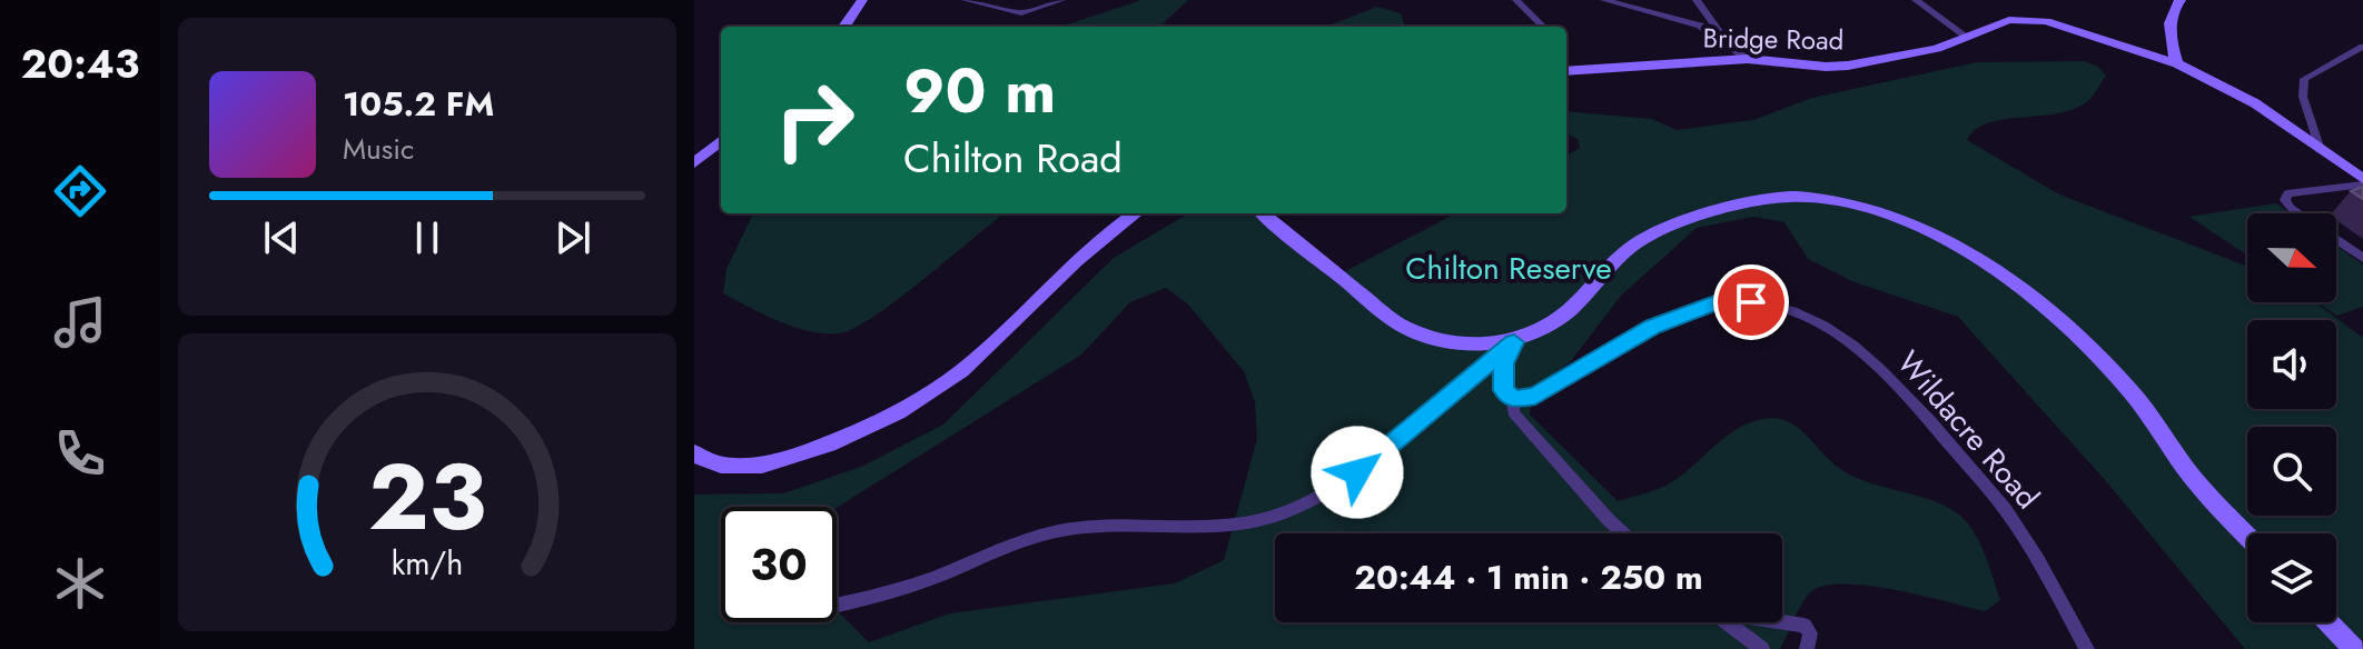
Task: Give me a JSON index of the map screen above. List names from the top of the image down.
{
  "streets": {
    "main road": ["Bridge Road"],
    "street": ["Wildacre Road"]
  },
  "parks": ["Chilton Reserve"],
  "north": "right",
  "page": {
    "tabs": "20:43",
    "turn": ["90 m", "Chilton Road"],
    "song": ["105.2 FM", "Music"],
    "limit": "30",
    "trip": "20:44 · 1 min · 250 m",
    "gauge": ["23", "km/h"]
  }
}
